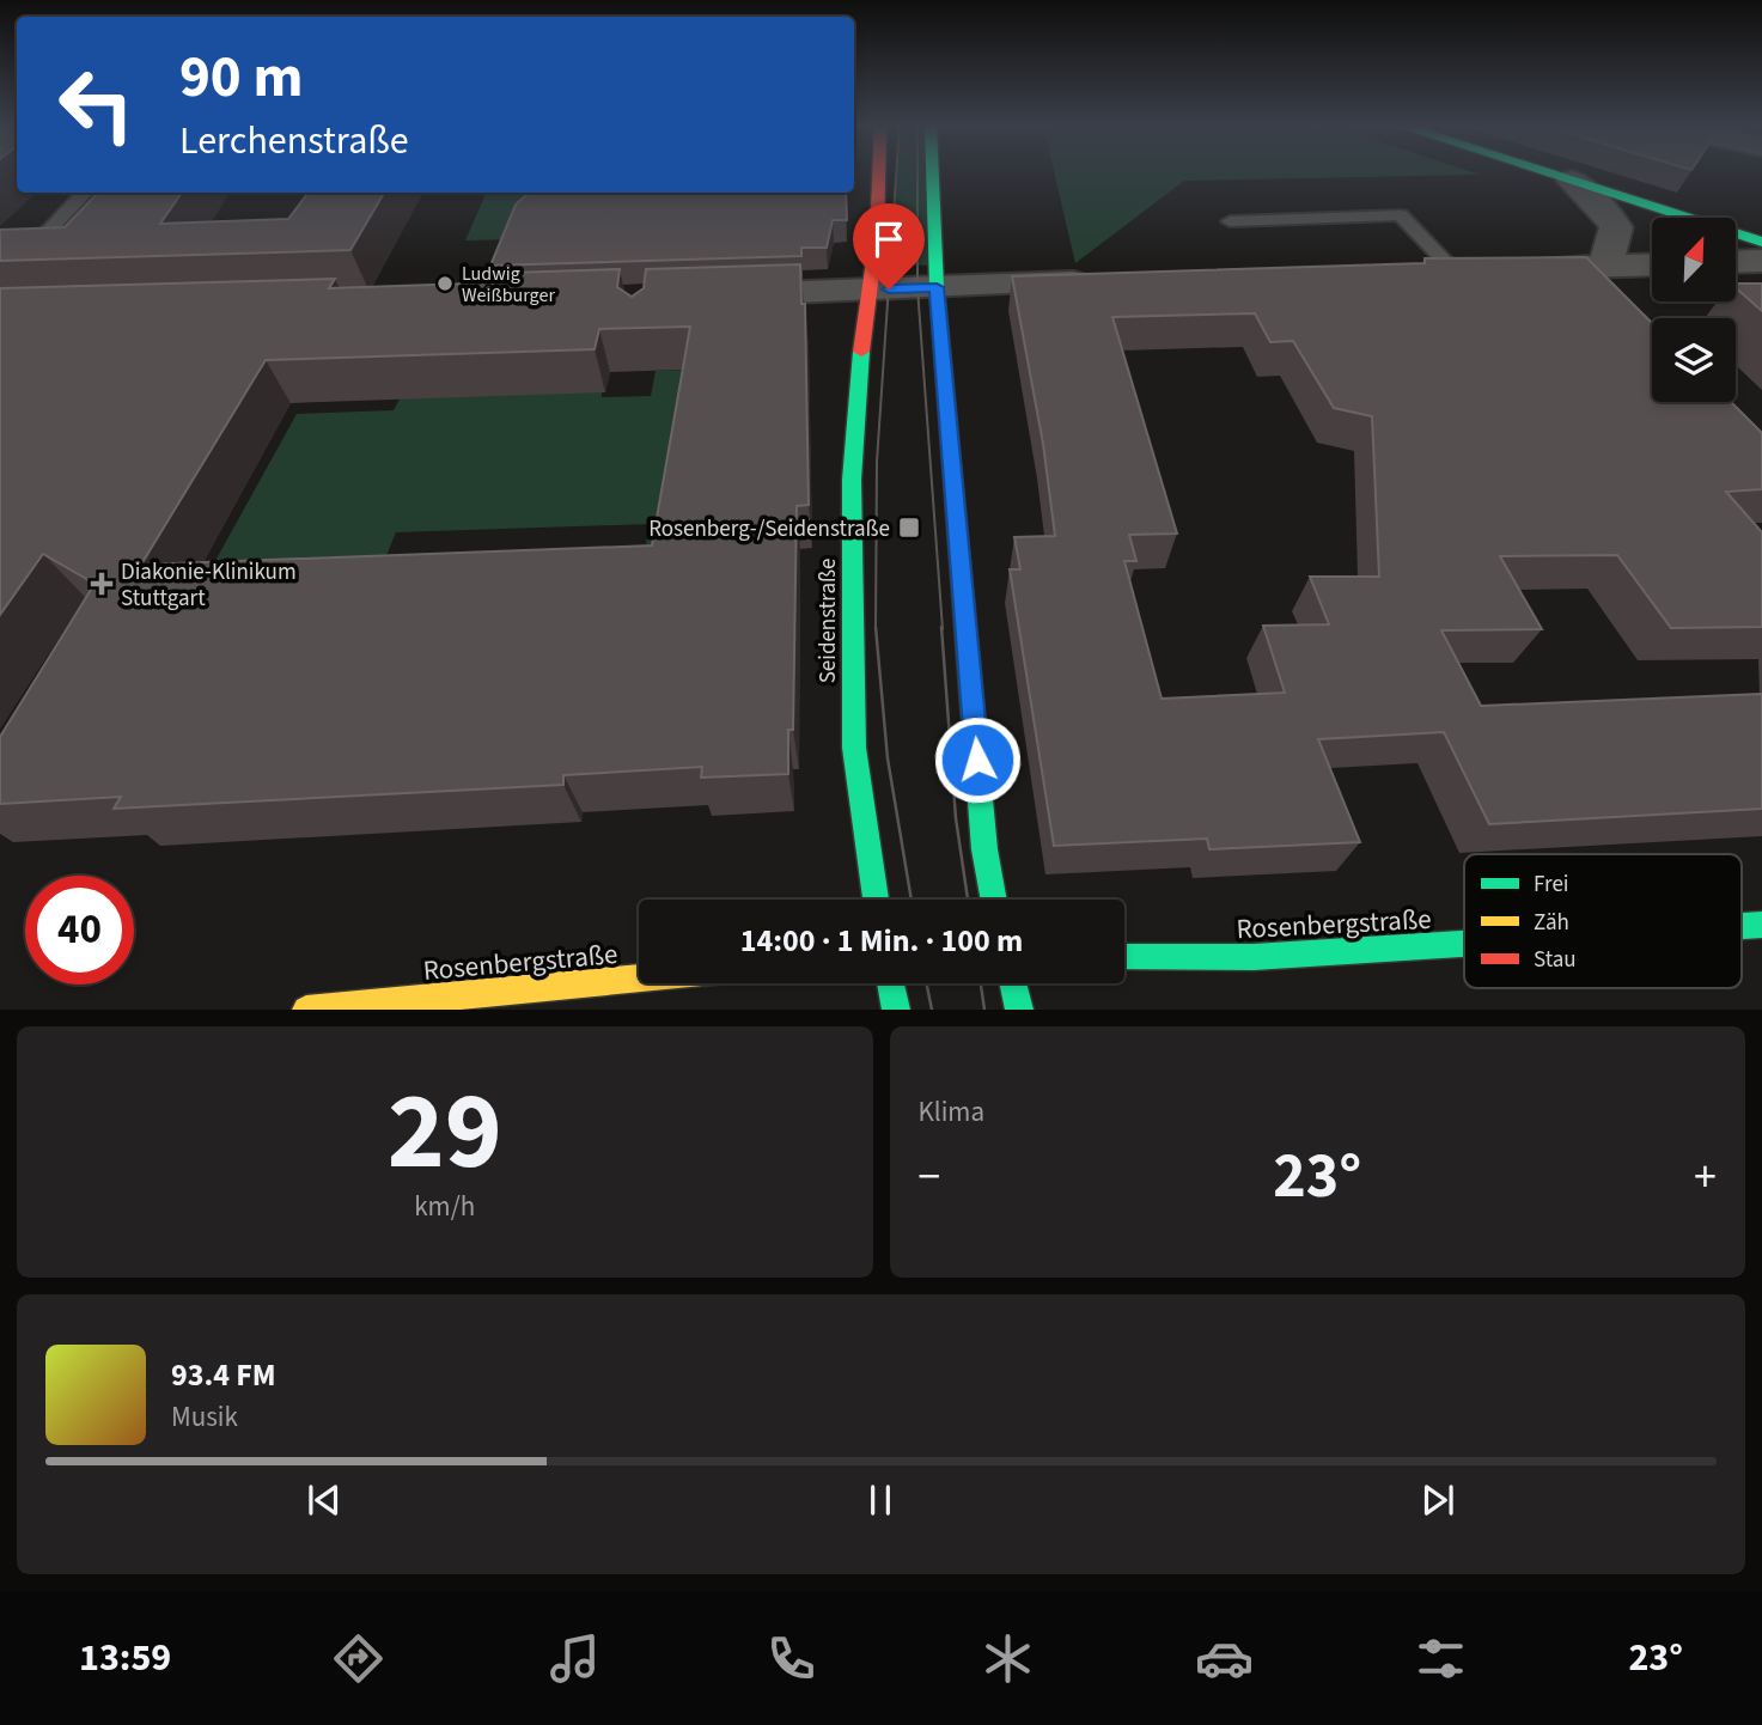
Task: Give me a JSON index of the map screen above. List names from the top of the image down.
{
  "streets": {
    "street": ["Seidenstraße", "Rosenbergstraße"]
  },
  "places": {
    "other": ["Ludwig Weißburger"],
    "transit": ["Rosenberg-/Seidenstraße"],
    "health": ["Diakonie-Klinikum Stuttgart"]
  },
  "legend": ["Frei", "Zäh", "Stau"],
  "north": "top right",
  "page": {
    "turn": ["90 m", "Lerchenstraße"],
    "limit": "40",
    "trip": "14:00 · 1 Min. · 100 m",
    "tile": [
      ["29", "km/h"],
      "Klima"
    ],
    "heat": ["−", "23°", "+"],
    "song": ["93.4 FM", "Musik"],
    "tabs": ["13:59", "23°"]
  }
}
